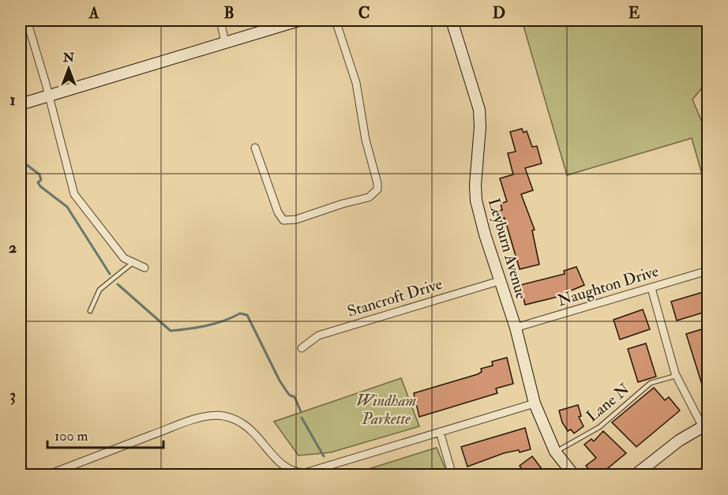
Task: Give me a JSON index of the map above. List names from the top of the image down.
{
  "streets": {
    "street": ["Leyburn Avenue", "Naughton Drive", "Stancroft Drive"],
    "lane": ["Lane N"]
  },
  "crossings": [
    ["Leyburn Avenue", "Naughton Drive"],
    ["Leyburn Avenue", "Stancroft Drive"],
    ["Leyburn Avenue", "Lane N"]
  ],
  "parks": ["Windham Parkette"],
  "scale_bar": "100 m",
  "north": "top",
  "grid": {
    "columns": [
      "A",
      "B",
      "C",
      "D",
      "E"
    ],
    "rows": ["1", "2", "3"]
  }
}
